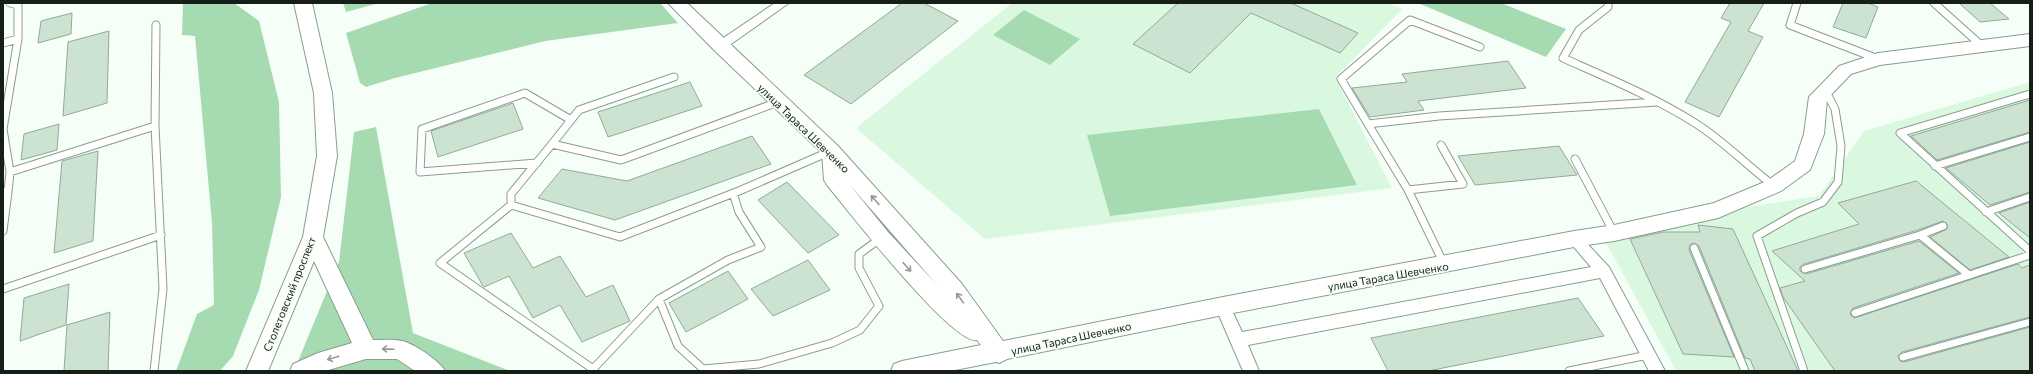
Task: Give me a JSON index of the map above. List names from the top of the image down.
{
  "streets": {
    "street": ["улица Тараса Шевченко", "Столетовский проспект"]
  }
}
